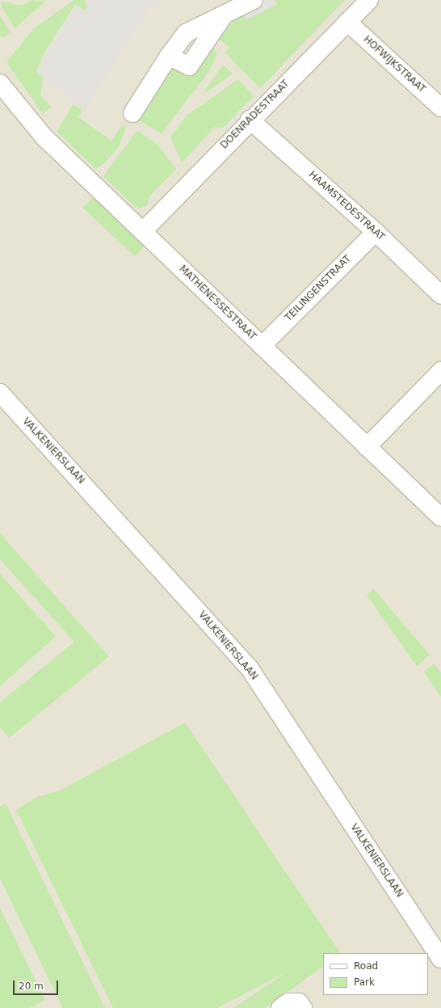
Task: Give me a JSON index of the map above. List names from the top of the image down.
{
  "streets": {
    "street": [
      "HOFWIJKSTRAAT",
      "DOENRADESTRAAT",
      "HAAMSTEDESTRAAT",
      "TEILINGENSTRAAT",
      "MATHENESSESTRAAT",
      "VALKENIERSLAAN"
    ]
  },
  "crossings": [
    ["HOFWIJKSTRAAT", "DOENRADESTRAAT"],
    ["DOENRADESTRAAT", "HAAMSTEDESTRAAT"],
    ["DOENRADESTRAAT", "MATHENESSESTRAAT"],
    ["HAAMSTEDESTRAAT", "TEILINGENSTRAAT"],
    ["TEILINGENSTRAAT", "MATHENESSESTRAAT"]
  ],
  "legend": ["Road", "Park"],
  "scale_bar": "20 m"
}
